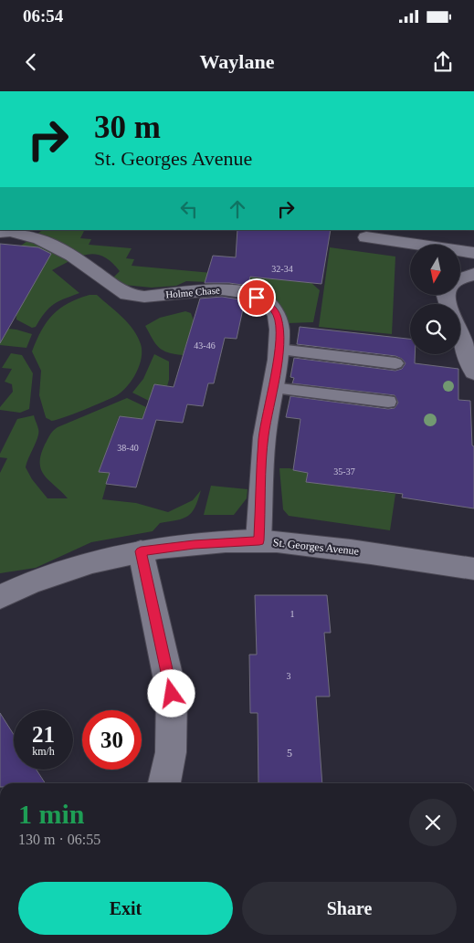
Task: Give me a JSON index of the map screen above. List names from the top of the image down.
{
  "streets": {
    "street": ["Holme Chase", "St. Georges Avenue"]
  },
  "crossings": [
    ["Holme Chase", "St. Georges Avenue"]
  ],
  "house_numbers": [
    "32-34",
    "43-46",
    "38-40",
    "35-37",
    "1",
    "3",
    "5"
  ],
  "north": "bottom",
  "page": {
    "status": "06:54",
    "header": "Waylane",
    "turn": ["30 m", "St. Georges Avenue"],
    "speed": "21 km/h",
    "limit": "30",
    "heading": ["1 min", "130 m · 06:55"],
    "buttons": ["Exit", "Share"]
  }
}
